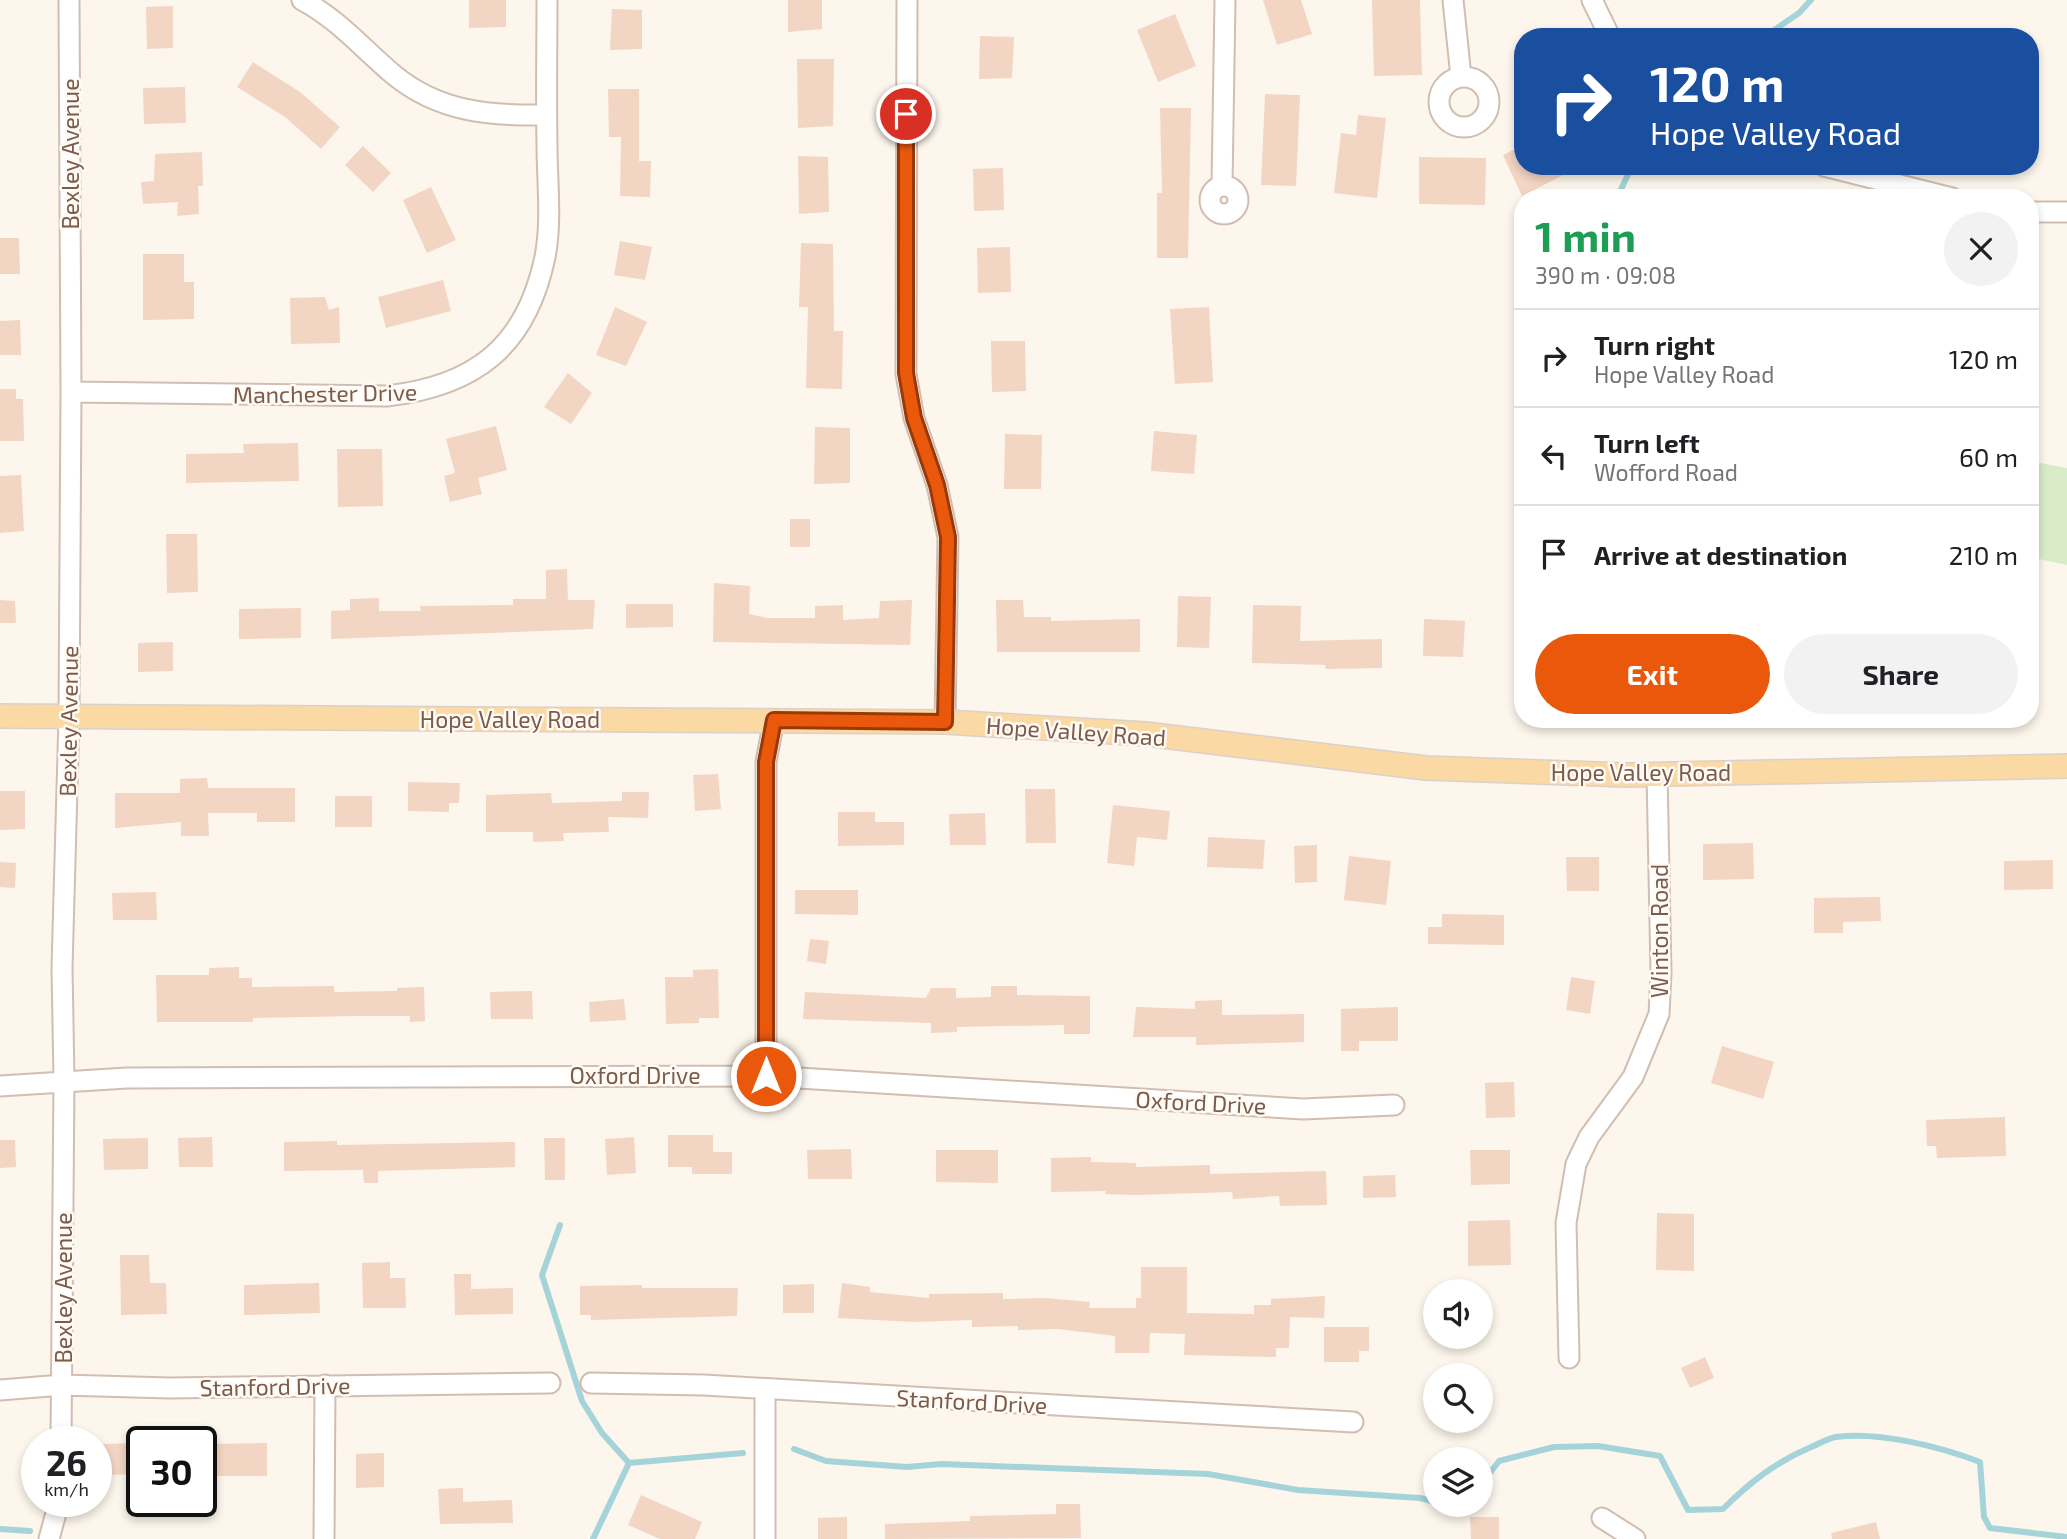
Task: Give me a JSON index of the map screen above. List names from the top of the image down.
{
  "streets": {
    "main road": ["Hope Valley Road"],
    "street": [
      "Bexley Avenue",
      "Manchester Drive",
      "Winton Road",
      "Oxford Drive",
      "Stanford Drive"
    ]
  },
  "crossings": [
    ["Bexley Avenue", "Manchester Drive"],
    ["Bexley Avenue", "Hope Valley Road"],
    ["Bexley Avenue", "Oxford Drive"],
    ["Bexley Avenue", "Stanford Drive"],
    ["Hope Valley Road", "Winton Road"]
  ],
  "page": {
    "turn": ["120 m", "Hope Valley Road"],
    "heading": ["1 min", "390 m · 09:08"],
    "list": [
      {
        "name": "Turn right",
        "note": "Hope Valley Road",
        "value": "120 m"
      },
      {
        "name": "Turn left",
        "note": "Wofford Road",
        "value": "60 m"
      },
      {
        "name": "Arrive at destination",
        "value": "210 m"
      }
    ],
    "buttons": ["Exit", "Share"],
    "speed": "26 km/h",
    "limit": "30"
  }
}
